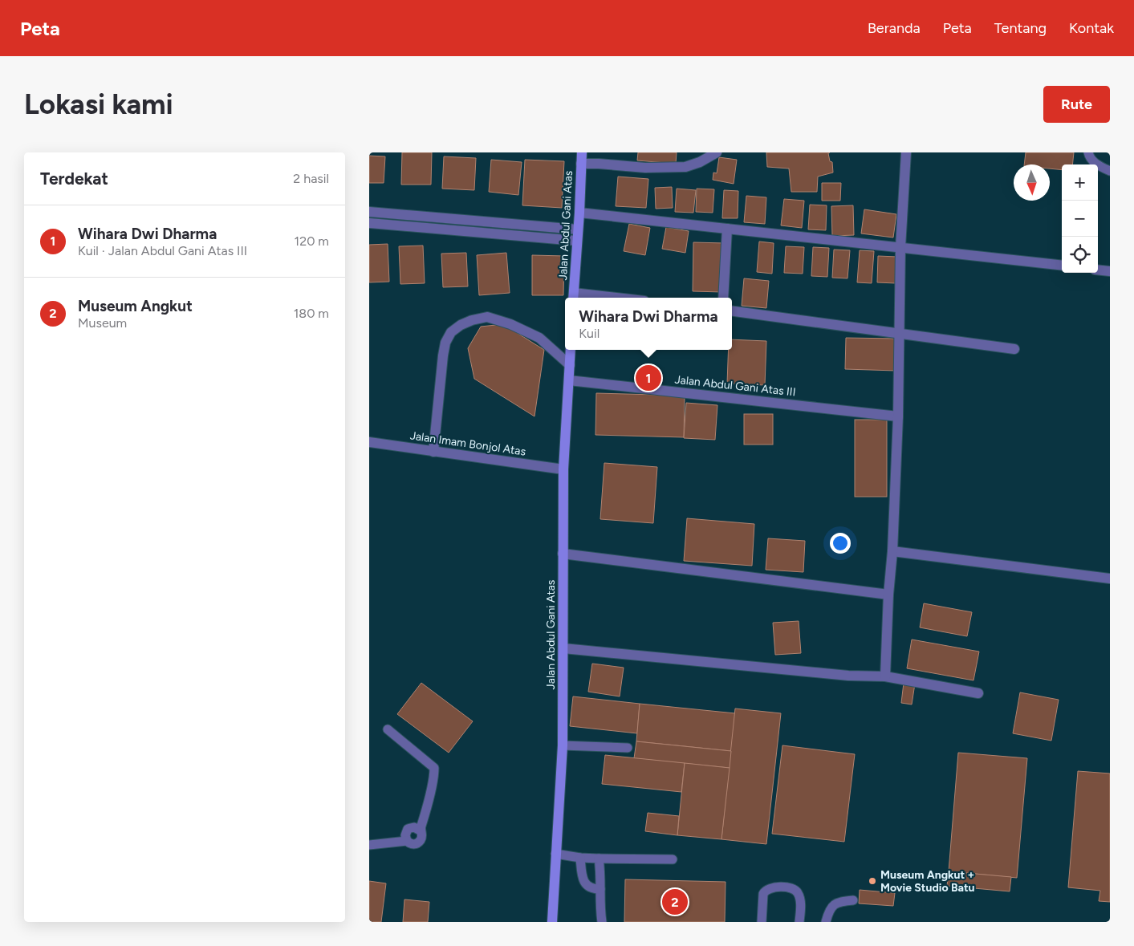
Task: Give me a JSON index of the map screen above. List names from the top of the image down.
{
  "streets": {
    "street": ["Jalan Abdul Gani Atas", "Jalan Abdul Gani Atas III", "Jalan Imam Bonjol Atas"]
  },
  "crossings": [
    ["Jalan Abdul Gani Atas", "Jalan Abdul Gani Atas III"],
    ["Jalan Abdul Gani Atas", "Jalan Imam Bonjol Atas"]
  ],
  "places": ["Museum Angkut + Movie Studio Batu"],
  "north": "bottom",
  "page": {
    "header": "Peta",
    "nav": [
      "Beranda",
      "Peta",
      "Tentang",
      "Kontak"
    ],
    "buttons": "Rute",
    "title": "Lokasi kami",
    "heading": ["Terdekat", "2 hasil"],
    "map_buttons": ["+", "−"],
    "list": [
      {
        "mark": "1",
        "name": "Wihara Dwi Dharma",
        "note": "Kuil · Jalan Abdul Gani Atas III",
        "value": "120 m"
      },
      {
        "mark": "2",
        "name": "Museum Angkut",
        "note": "Museum",
        "value": "180 m"
      }
    ],
    "popup": ["Wihara Dwi Dharma", "Kuil"],
    "pins": ["1", "2"]
  }
}
